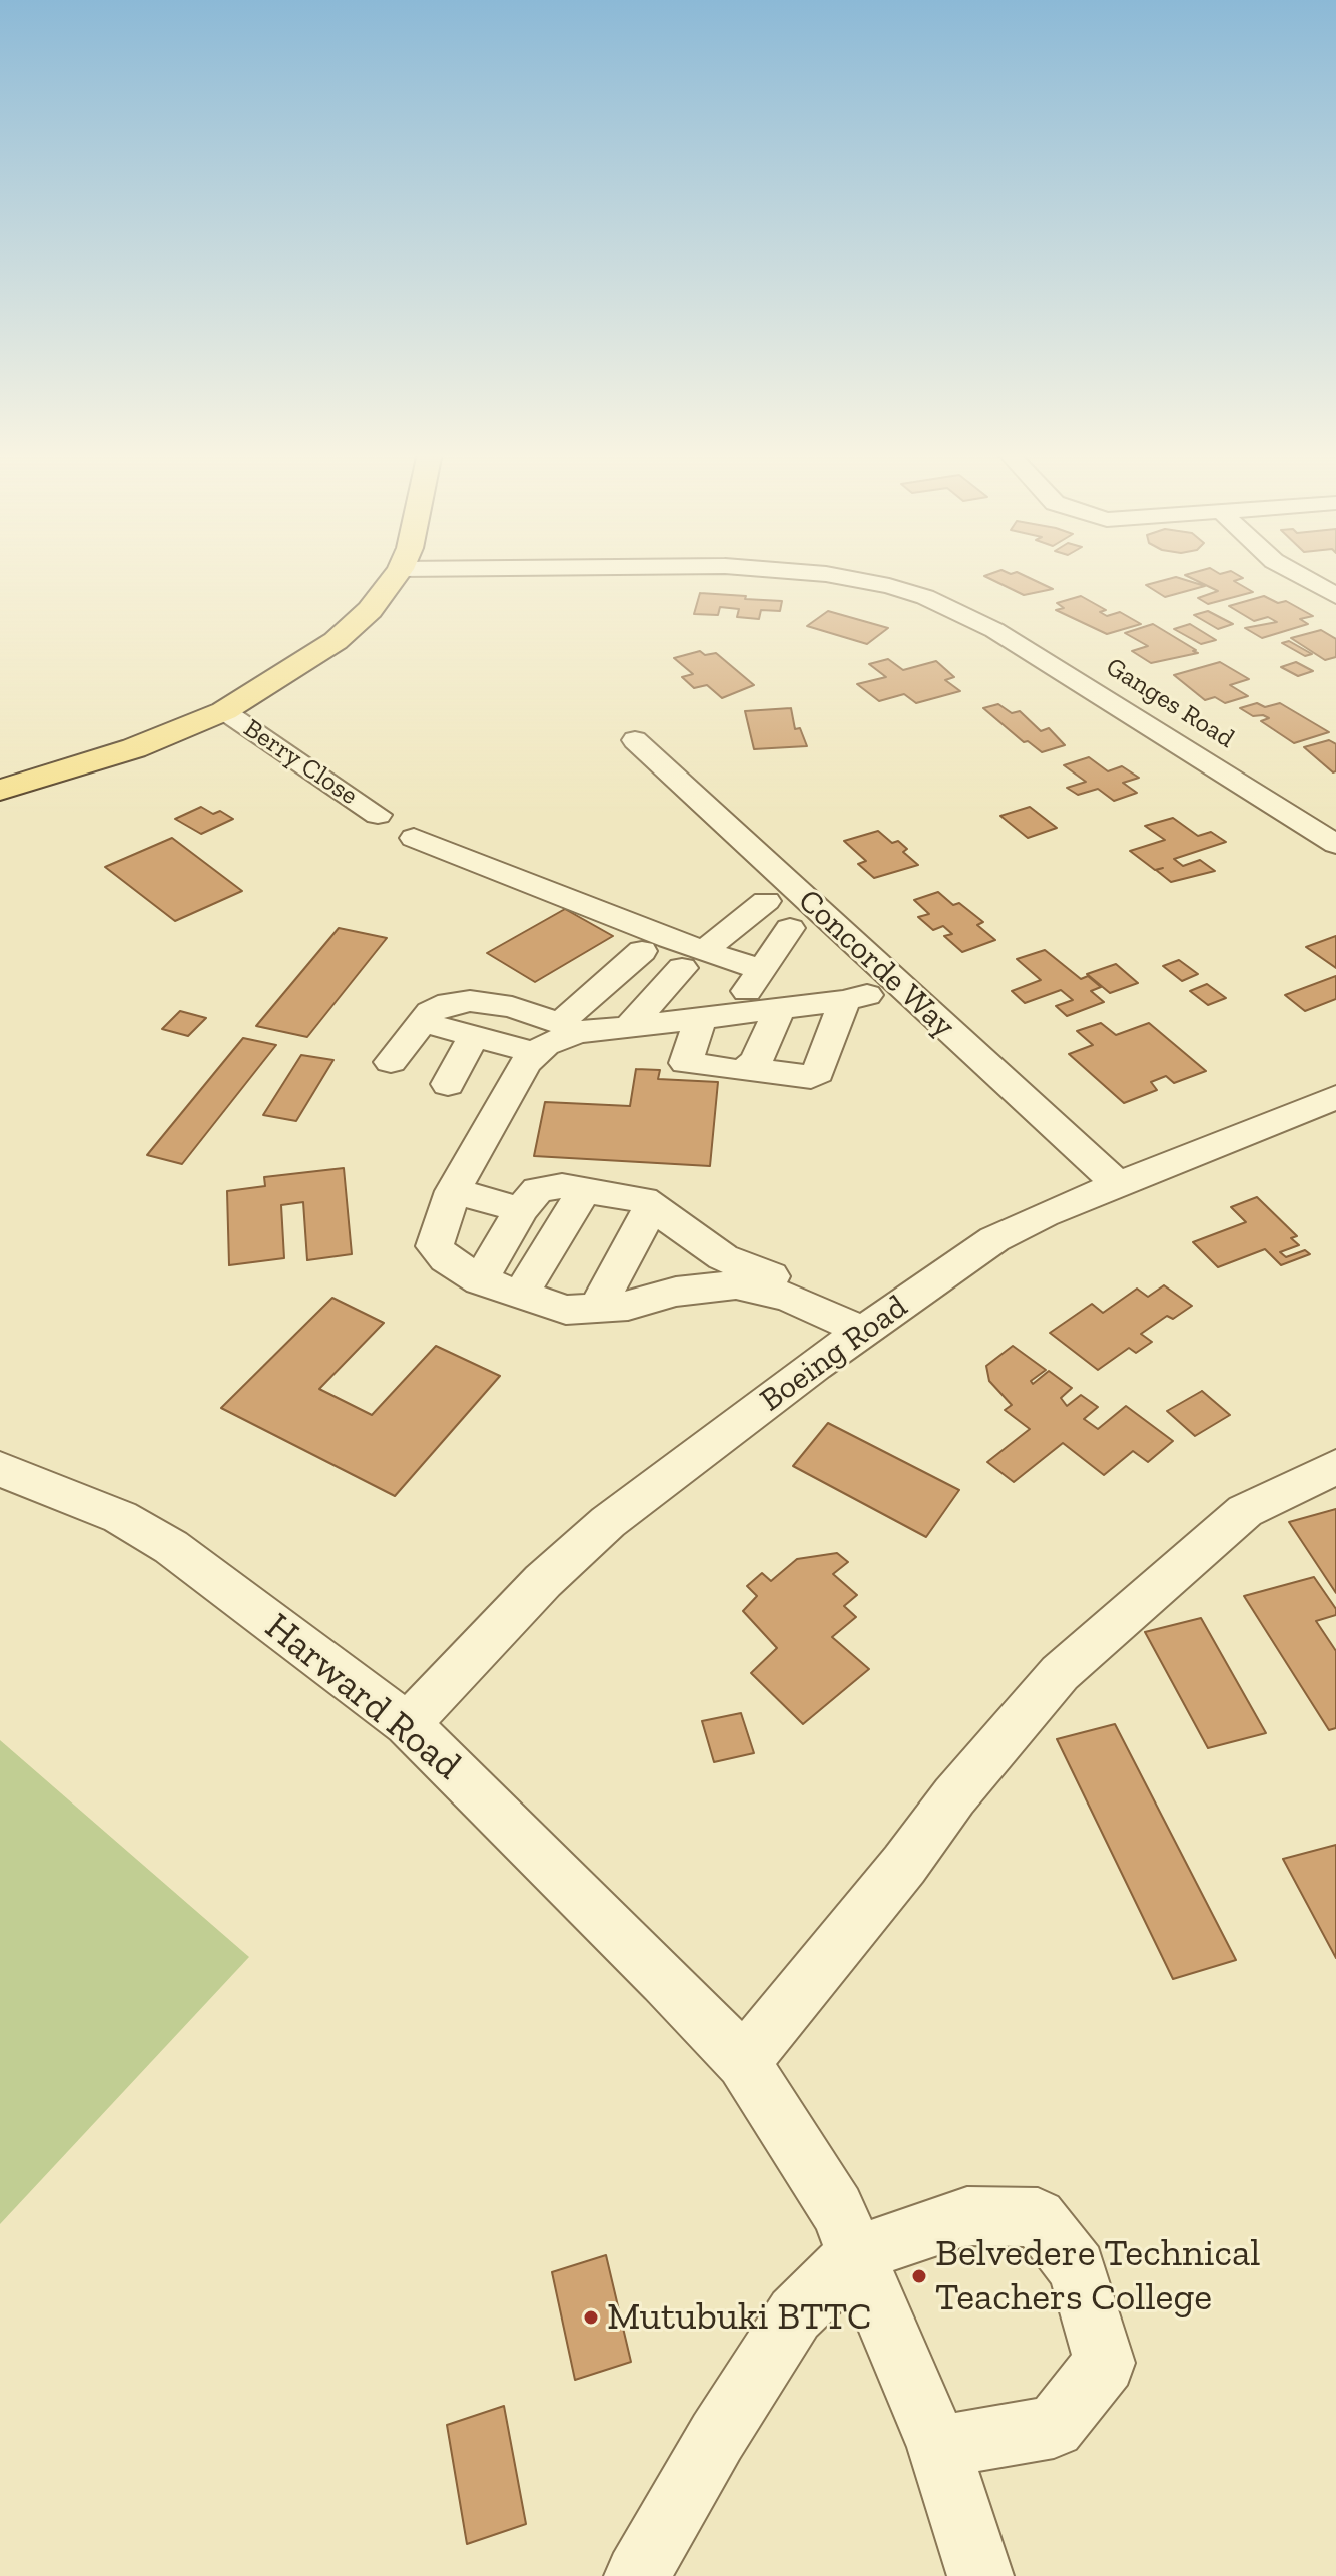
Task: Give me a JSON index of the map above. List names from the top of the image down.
{
  "streets": {
    "street": [
      "Ganges Road",
      "Berry Close",
      "Concorde Way",
      "Boeing Road",
      "Harward Road"
    ]
  },
  "crossings": [
    ["Concorde Way", "Boeing Road"],
    ["Boeing Road", "Harward Road"]
  ],
  "places": ["Belvedere Technical Teachers College", "Mutubuki BTTC"]
}
